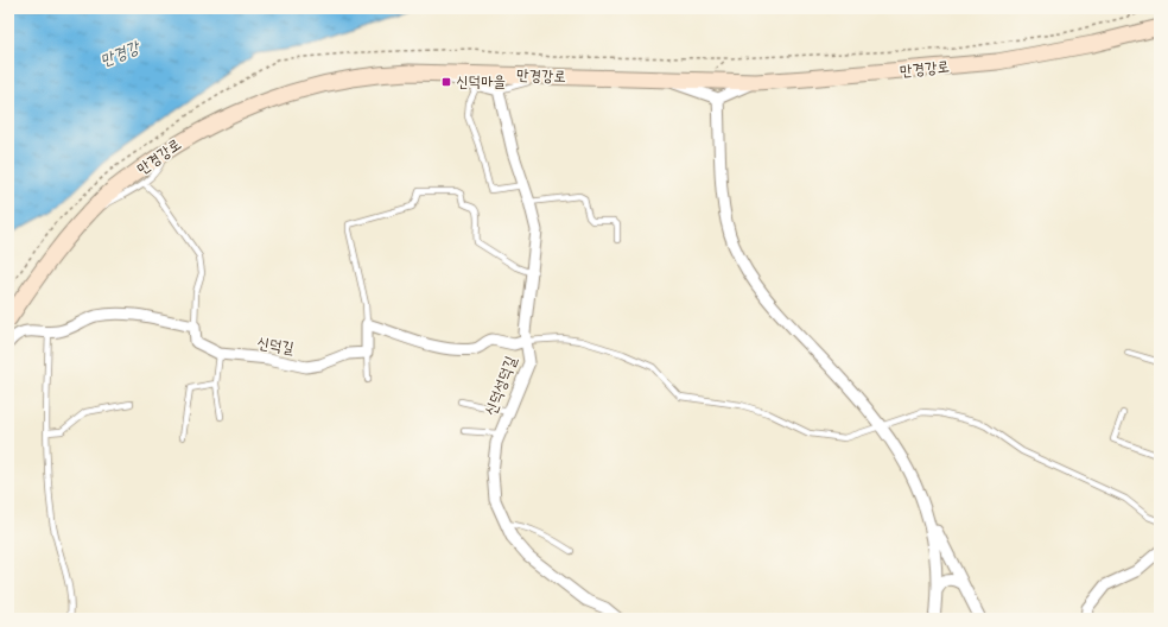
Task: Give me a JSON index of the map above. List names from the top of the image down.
{
  "streets": {
    "street": ["만경강로", "신덕길", "신덕성덕길"]
  },
  "water": ["만경강"],
  "places": {
    "transit": ["신덕마을"]
  }
}
